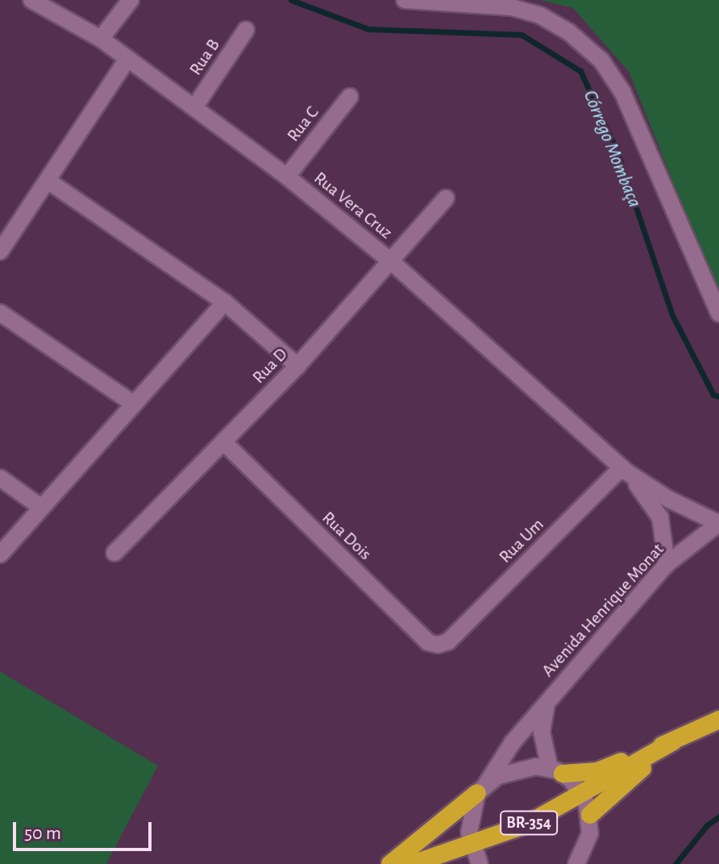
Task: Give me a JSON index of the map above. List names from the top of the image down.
{
  "streets": {
    "highway": ["BR-354"],
    "street": [
      "Rua B",
      "Rua C",
      "Rua Vera Cruz",
      "Rua D",
      "Rua Dois",
      "Rua Um",
      "Avenida Henrique Monat"
    ]
  },
  "crossings": [
    ["Rua B", "Rua Vera Cruz"],
    ["Rua C", "Rua Vera Cruz"],
    ["Rua Vera Cruz", "Rua D"],
    ["Rua Vera Cruz", "Rua Um"],
    ["Rua Vera Cruz", "Avenida Henrique Monat"],
    ["Rua D", "Rua Dois"],
    ["Rua Dois", "Rua Um"],
    ["Avenida Henrique Monat", "BR-354"]
  ],
  "water": ["Córrego Mombaça"],
  "scale_bar": "50 m"
}
